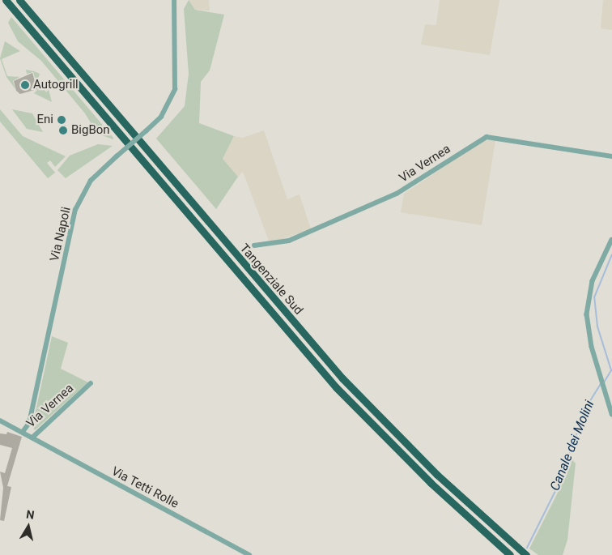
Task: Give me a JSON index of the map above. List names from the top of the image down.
{
  "streets": {
    "highway": ["Tangenziale Sud"],
    "street": ["Via Vernea", "Via Napoli", "Via Tetti Rolle"]
  },
  "crossings": [
    ["Via Vernea", "Via Napoli"],
    ["Via Vernea", "Via Tetti Rolle"]
  ],
  "water": ["Canale dei Molini"],
  "places": ["Autogrill", "Eni", "BigBon"],
  "north": "top"
}
